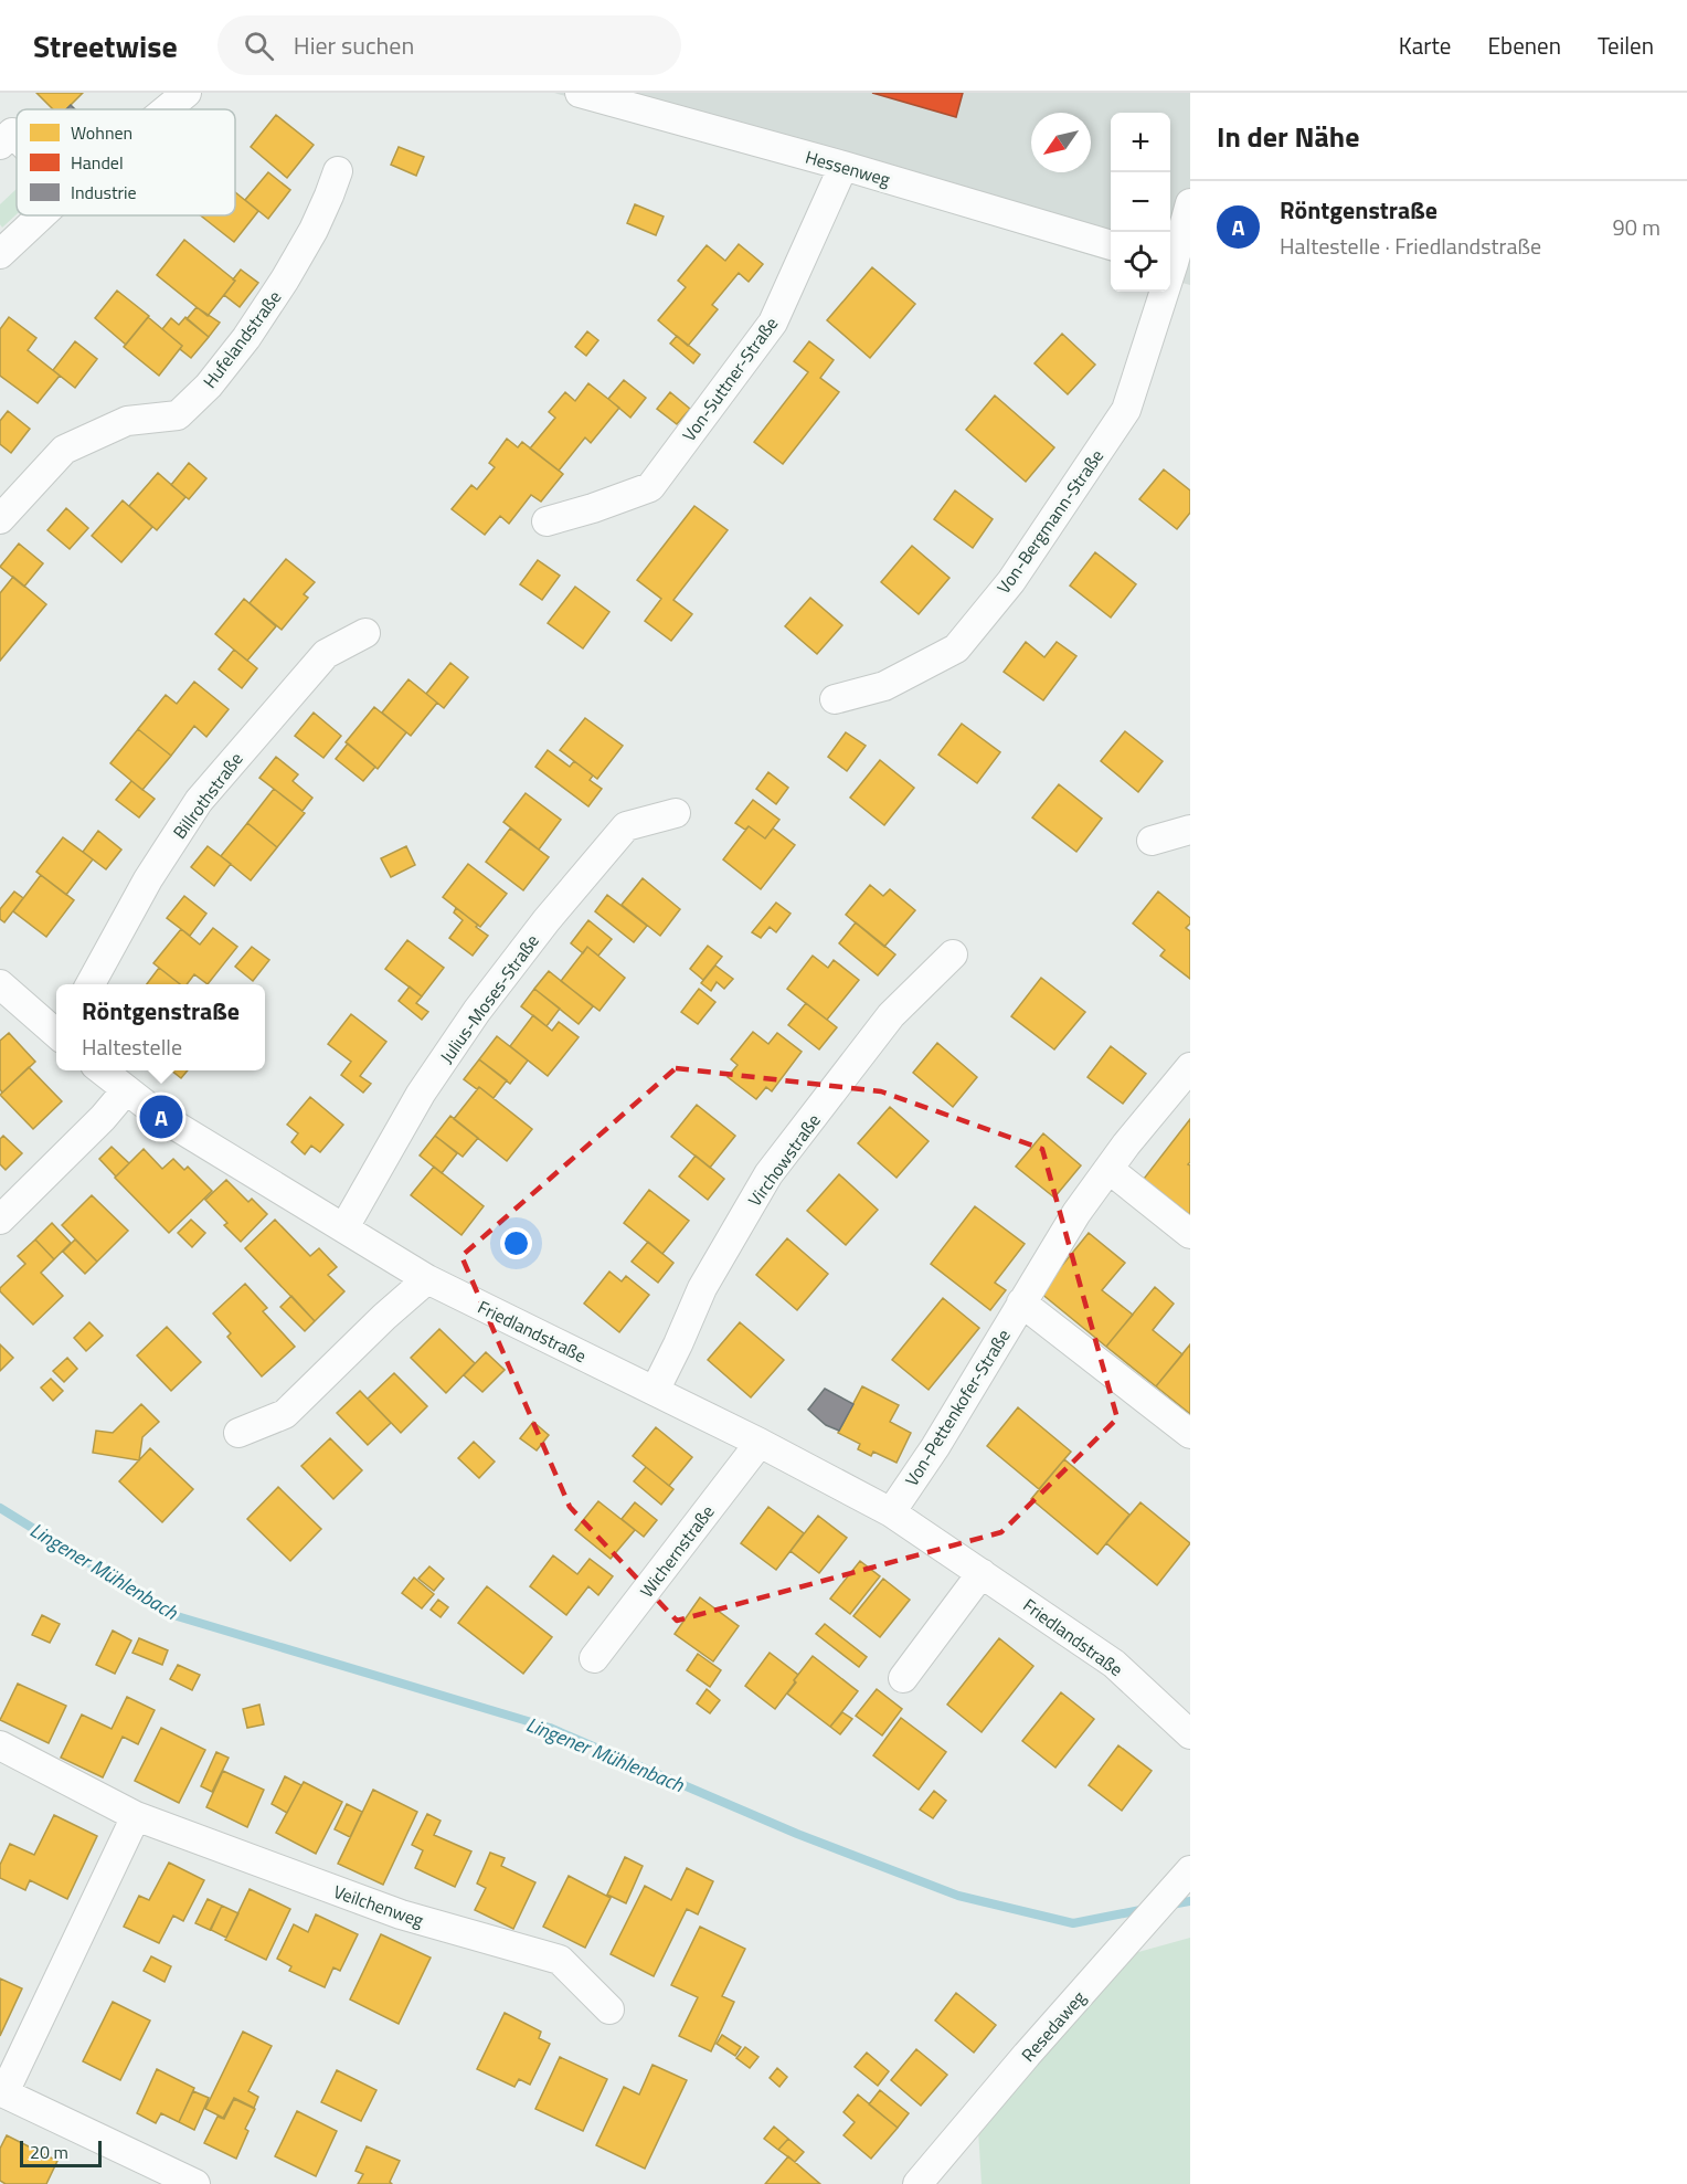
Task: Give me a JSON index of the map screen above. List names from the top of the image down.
{
  "streets": {
    "street": [
      "Hessenweg",
      "Hufelandstraße",
      "Von-Suttner-Straße",
      "Von-Bergmann-Straße",
      "Billrothstraße",
      "Julius-Moses-Straße",
      "Virchowstraße",
      "Friedlandstraße",
      "Von-Pettenkofer-Straße",
      "Wichernstraße",
      "Veilchenweg",
      "Resedaweg"
    ]
  },
  "crossings": [
    ["Hessenweg", "Von-Suttner-Straße"],
    ["Julius-Moses-Straße", "Friedlandstraße"],
    ["Virchowstraße", "Friedlandstraße"],
    ["Friedlandstraße", "Von-Pettenkofer-Straße"],
    ["Friedlandstraße", "Wichernstraße"]
  ],
  "water": ["Lingener Mühlenbach"],
  "legend": ["Wohnen", "Handel", "Industrie"],
  "scale_bar": "20 m",
  "north": "bottom left",
  "page": {
    "header": "Streetwise",
    "search": "Hier suchen",
    "nav": ["Karte", "Ebenen", "Teilen"],
    "heading": "In der Nähe",
    "map_buttons": ["+", "−"],
    "list": [
      {
        "mark": "A",
        "name": "Röntgenstraße",
        "note": "Haltestelle · Friedlandstraße",
        "value": "90 m"
      }
    ],
    "popup": ["Röntgenstraße", "Haltestelle"],
    "pins": "A",
    "scale": "20 m"
  }
}
